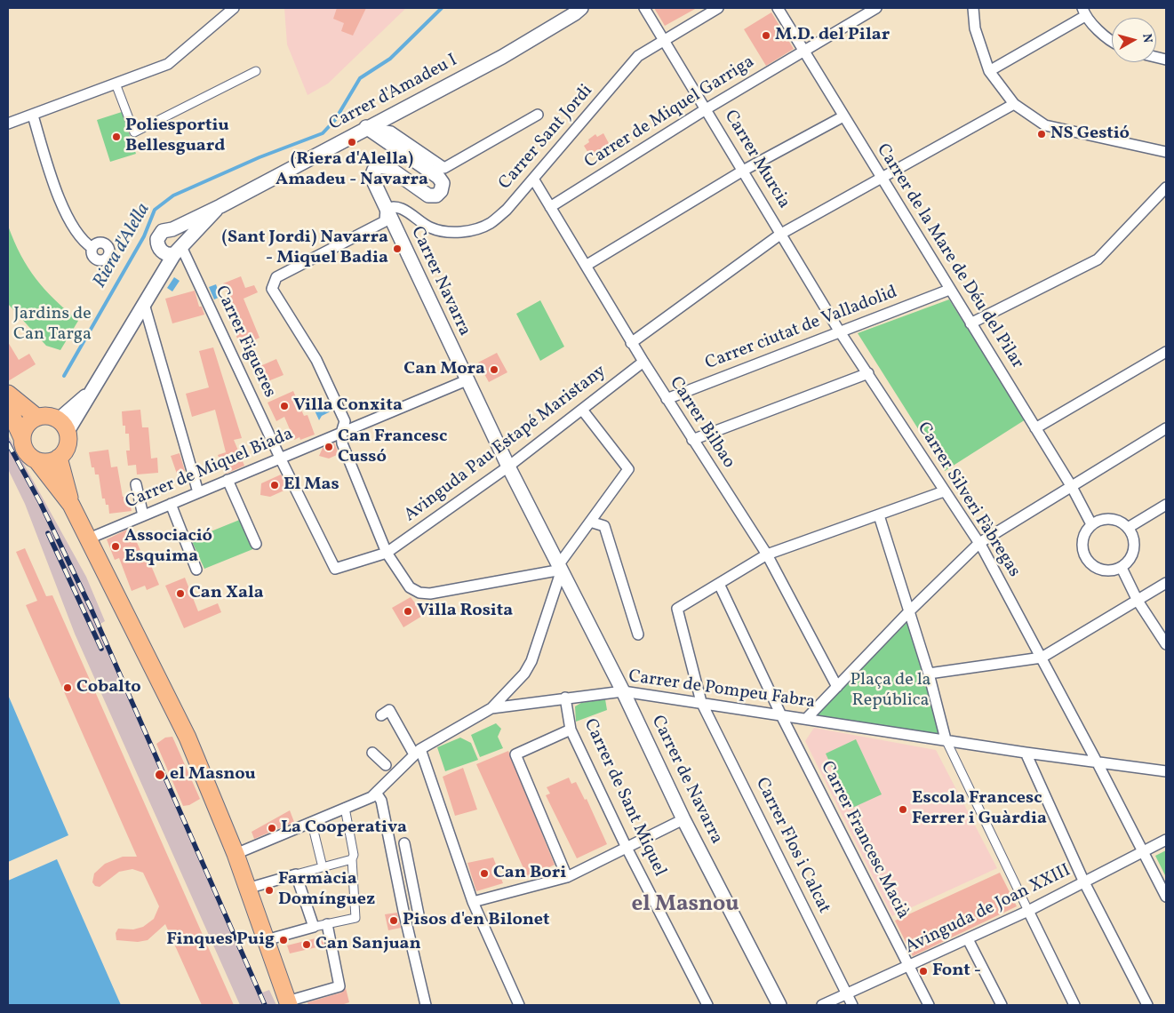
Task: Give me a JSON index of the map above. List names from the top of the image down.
{
  "streets": {
    "street": [
      "Carrer d'Amadeu I",
      "Carrer de Miquel Garriga",
      "Carrer Sant Jordi",
      "Carrer Murcia",
      "Carrer de la Mare de Déu del Pilar",
      "Carrer Navarra",
      "Carrer ciutat de Valladolid",
      "Carrer Figueres",
      "Carrer Bilbao",
      "Avinguda Pau Estapé Maristany",
      "Carrer de Miquel Biada",
      "Carrer Silveri Fàbregas",
      "Carrer de Pompeu Fabra",
      "Carrer de Navarra",
      "Carrer de Sant Miquel",
      "Carrer Francesc Macià",
      "Carrer Flos i Calcat",
      "Avinguda de Joan XXIII"
    ]
  },
  "crossings": [
    ["Carrer d'Amadeu I", "Carrer Navarra"],
    ["Carrer d'Amadeu I", "Carrer Figueres"],
    ["Carrer de Miquel Garriga", "Carrer Murcia"],
    ["Carrer de Miquel Garriga", "Carrer de la Mare de Déu del Pilar"],
    ["Carrer de Miquel Garriga", "Carrer Bilbao"],
    ["Carrer Sant Jordi", "Carrer Murcia"],
    ["Carrer Sant Jordi", "Carrer Navarra"],
    ["Carrer Sant Jordi", "Carrer Bilbao"],
    ["Carrer Murcia", "Carrer ciutat de Valladolid"],
    ["Carrer Murcia", "Carrer Silveri Fàbregas"],
    ["Carrer de la Mare de Déu del Pilar", "Carrer ciutat de Valladolid"],
    ["Carrer Navarra", "Avinguda Pau Estapé Maristany"],
    ["Carrer Navarra", "Carrer de Miquel Biada"],
    ["Carrer Navarra", "Carrer de Navarra"],
    ["Carrer ciutat de Valladolid", "Carrer Bilbao"],
    ["Carrer ciutat de Valladolid", "Carrer Silveri Fàbregas"],
    ["Carrer Figueres", "Avinguda Pau Estapé Maristany"],
    ["Carrer Figueres", "Carrer de Miquel Biada"],
    ["Carrer Bilbao", "Avinguda Pau Estapé Maristany"],
    ["Carrer Silveri Fàbregas", "Carrer de Pompeu Fabra"],
    ["Carrer Silveri Fàbregas", "Avinguda de Joan XXIII"],
    ["Carrer de Pompeu Fabra", "Carrer de Navarra"],
    ["Carrer de Pompeu Fabra", "Carrer de Sant Miquel"],
    ["Carrer de Pompeu Fabra", "Carrer Francesc Macià"],
    ["Carrer de Pompeu Fabra", "Carrer Flos i Calcat"],
    ["Carrer Francesc Macià", "Carrer Flos i Calcat"],
    ["Carrer Francesc Macià", "Avinguda de Joan XXIII"],
    ["Carrer Flos i Calcat", "Avinguda de Joan XXIII"]
  ],
  "districts": ["el Masnou"],
  "water": ["Riera d'Alella"],
  "parks": ["Jardins de Can Targa", "Plaça de la República"],
  "places": [
    "M.D. del Pilar",
    "NS Gestió",
    "Poliesportiu Bellesguard",
    "(Riera d'Alella) Amadeu - Navarra",
    "(Sant Jordi) Navarra - Miquel Badia",
    "Can Mora",
    "Villa Conxita",
    "Can Francesc Cussó",
    "El Mas",
    "Associació Esquima",
    "Can Xala",
    "Villa Rosita",
    "Cobalto",
    "el Masnou",
    "Escola Francesc Ferrer i Guàrdia",
    "La Cooperativa",
    "Can Bori",
    "Farmàcia Domínguez",
    "Pisos d'en Bilonet",
    "Finques Puig",
    "Can Sanjuan",
    "Font -"
  ],
  "north": "right"
}
